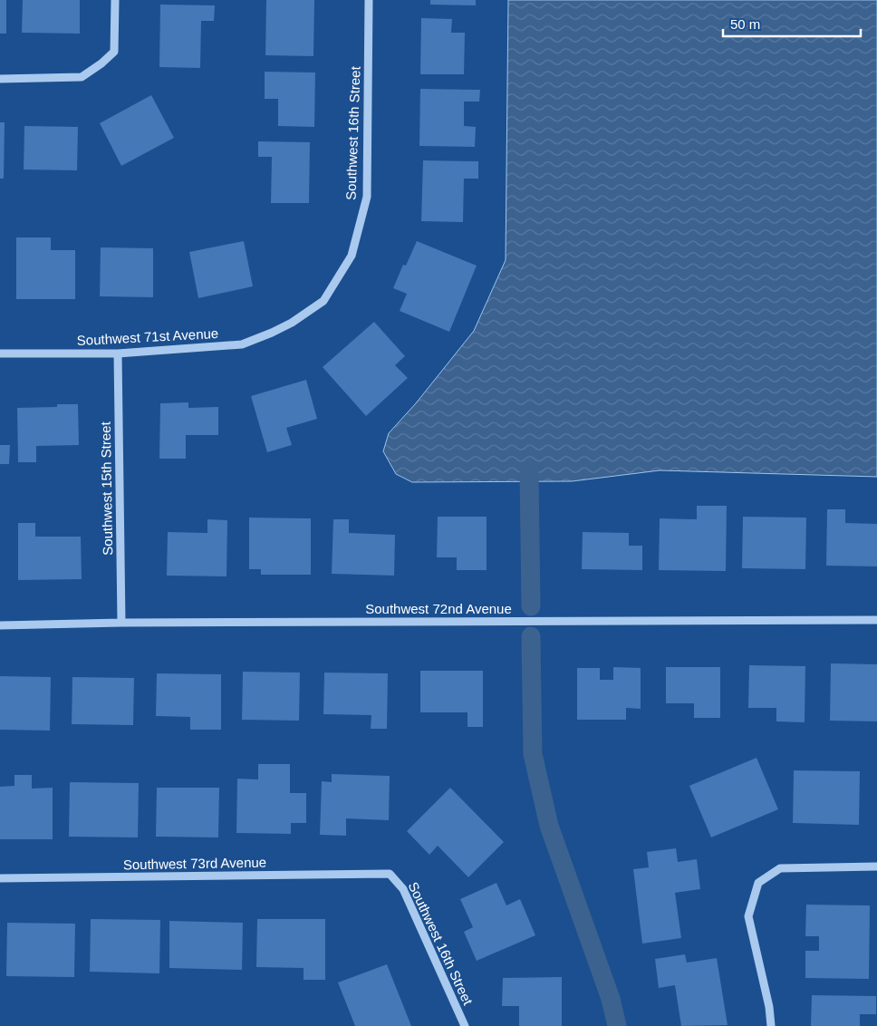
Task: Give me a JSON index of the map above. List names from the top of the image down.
{
  "streets": {
    "street": [
      "Southwest 16th Street",
      "Southwest 71st Avenue",
      "Southwest 15th Street",
      "Southwest 72nd Avenue",
      "Southwest 73rd Avenue"
    ]
  },
  "crossings": [
    ["Southwest 16th Street", "Southwest 71st Avenue"],
    ["Southwest 16th Street", "Southwest 73rd Avenue"],
    ["Southwest 71st Avenue", "Southwest 15th Street"],
    ["Southwest 15th Street", "Southwest 72nd Avenue"]
  ],
  "scale_bar": "50 m"
}
